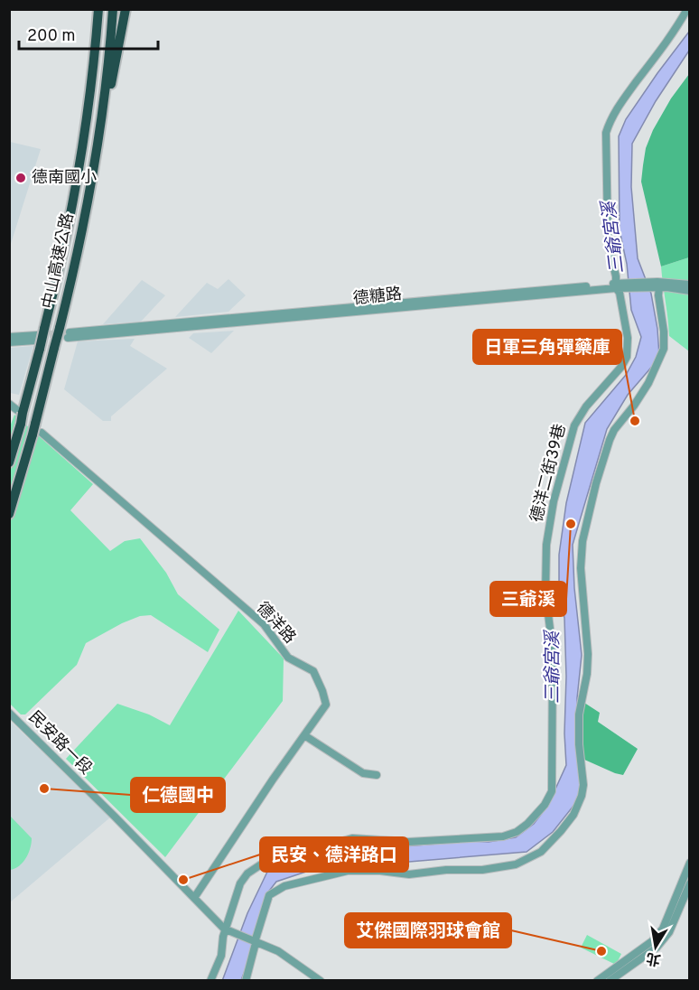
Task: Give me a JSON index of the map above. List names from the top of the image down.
{
  "streets": {
    "highway": ["中山高速公路"],
    "street": [
      "德糖路",
      "德洋二街39巷",
      "德洋路",
      "民安路一段"
    ]
  },
  "crossings": [
    ["中山高速公路", "德洋路"],
    ["德糖路", "德洋二街39巷"],
    ["德洋二街39巷", "民安路一段"],
    ["德洋路", "民安路一段"]
  ],
  "water": ["三爺宮溪"],
  "places": [
    "德南國小",
    "日軍三角彈藥庫",
    "三爺溪",
    "仁德國中",
    "民安、德洋路口",
    "艾傑國際羽球會館"
  ],
  "scale_bar": "200 m",
  "north": "bottom"
}
